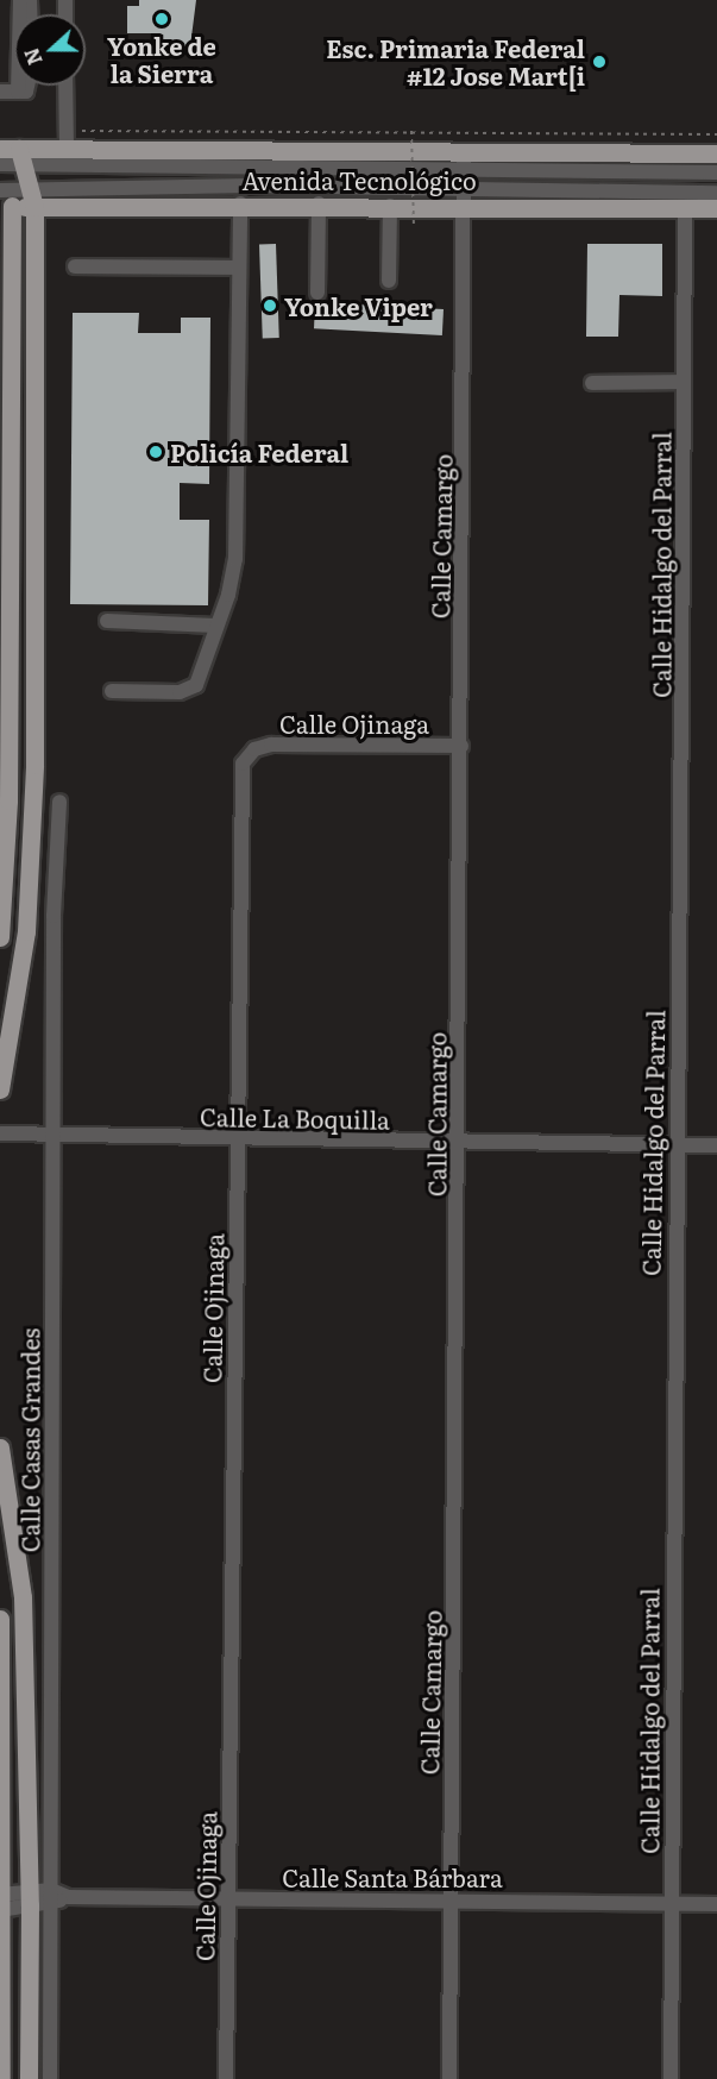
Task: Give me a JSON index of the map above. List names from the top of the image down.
{
  "streets": {
    "main road": ["Avenida Tecnológico"],
    "street": [
      "Calle Camargo",
      "Calle Hidalgo del Parral",
      "Calle Ojinaga",
      "Calle La Boquilla",
      "Calle Casas Grandes",
      "Calle Santa Bárbara"
    ]
  },
  "crossings": [
    ["Avenida Tecnológico", "Calle Camargo"],
    ["Avenida Tecnológico", "Calle Hidalgo del Parral"],
    ["Calle Camargo", "Calle Ojinaga"],
    ["Calle Camargo", "Calle La Boquilla"],
    ["Calle Camargo", "Calle Santa Bárbara"],
    ["Calle Hidalgo del Parral", "Calle La Boquilla"],
    ["Calle Hidalgo del Parral", "Calle Santa Bárbara"],
    ["Calle Ojinaga", "Calle La Boquilla"],
    ["Calle Ojinaga", "Calle Santa Bárbara"],
    ["Calle La Boquilla", "Calle Casas Grandes"],
    ["Calle Casas Grandes", "Calle Santa Bárbara"]
  ],
  "places": [
    "Yonke de la Sierra",
    "Esc. Primaria Federal #12 Jose Mart[i",
    "Yonke Viper",
    "Policía Federal"
  ],
  "north": "left"
}
